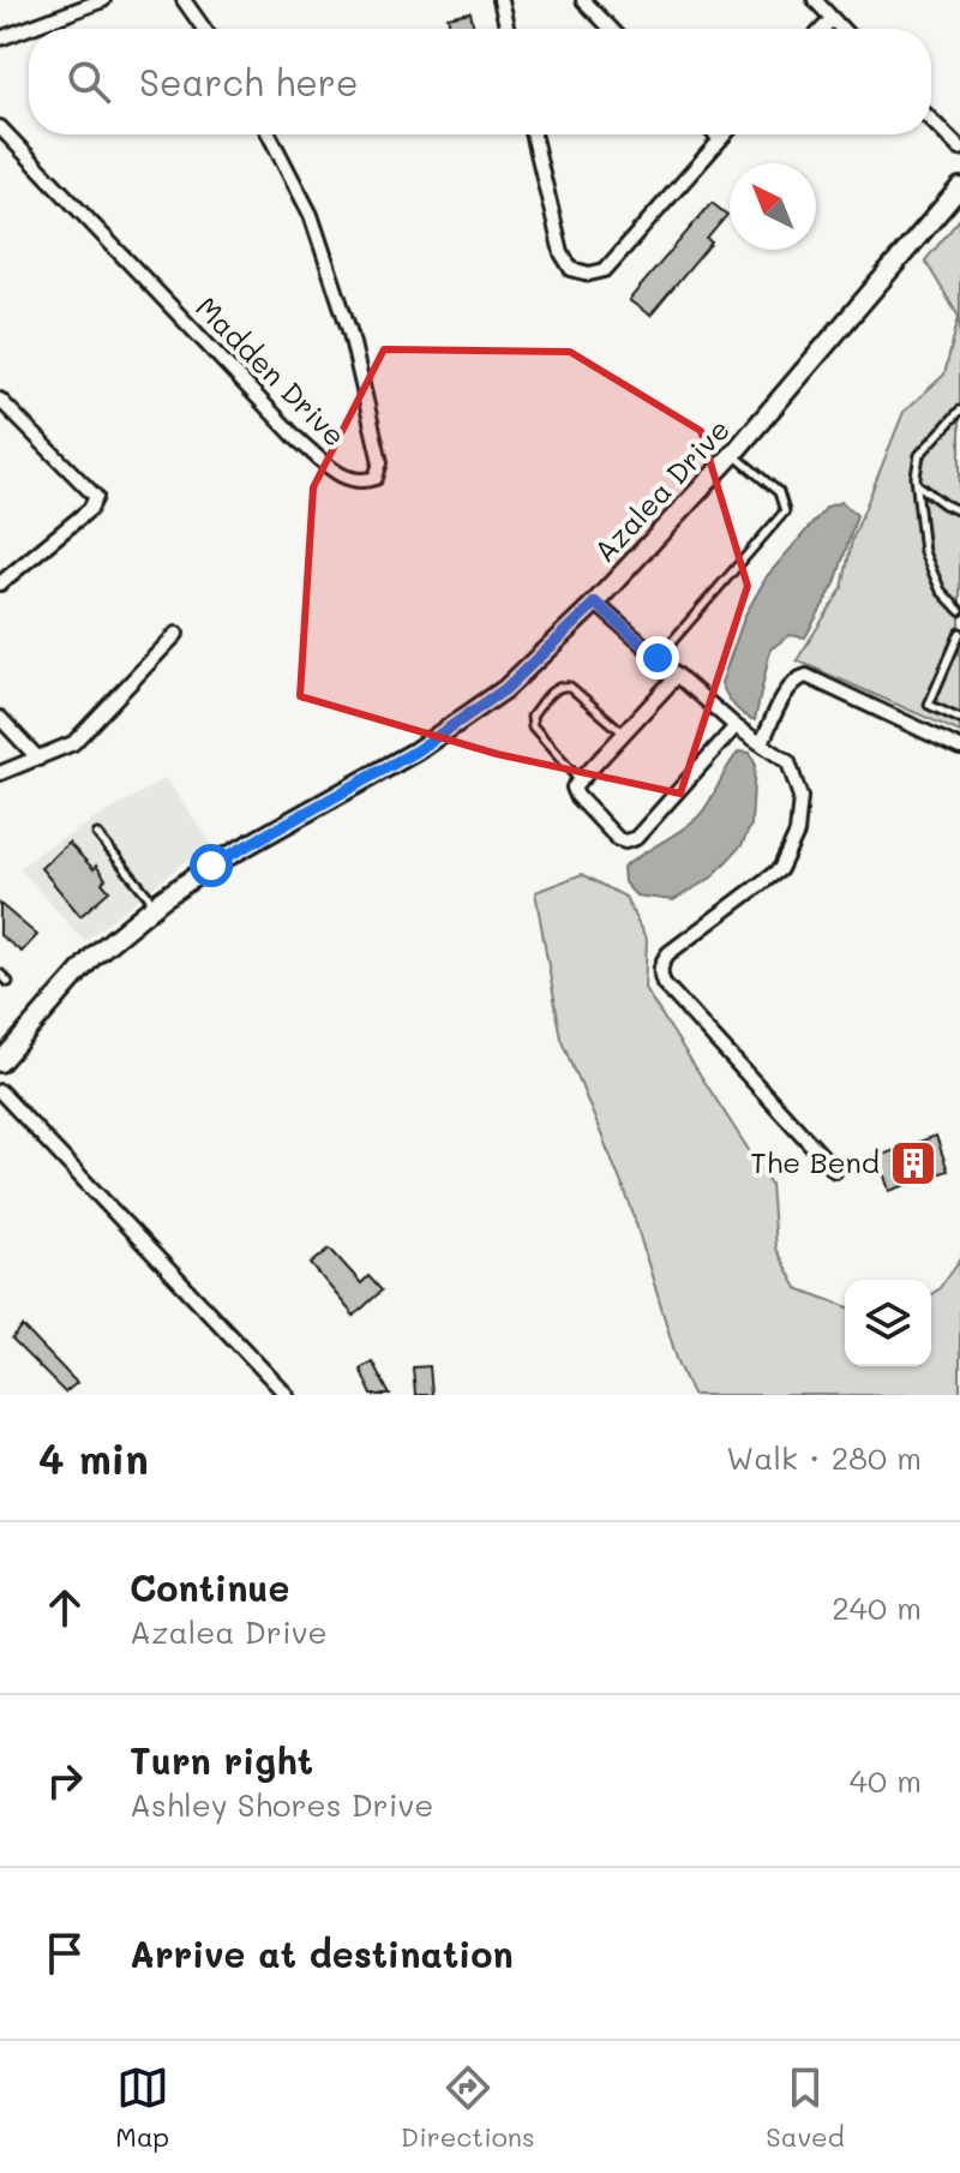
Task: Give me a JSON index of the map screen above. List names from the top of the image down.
{
  "streets": {
    "street": ["Madden Drive", "Azalea Drive"]
  },
  "places": {
    "building": ["The Bend"]
  },
  "north": "top left",
  "page": {
    "search": "Search here",
    "heading": ["4 min", "Walk · 280 m"],
    "list": [
      ["Continue", "Azalea Drive", "240 m"],
      ["Turn right", "Ashley Shores Drive", "40 m"],
      "Arrive at destination"
    ],
    "nav": ["Map", "Directions", "Saved"]
  }
}
